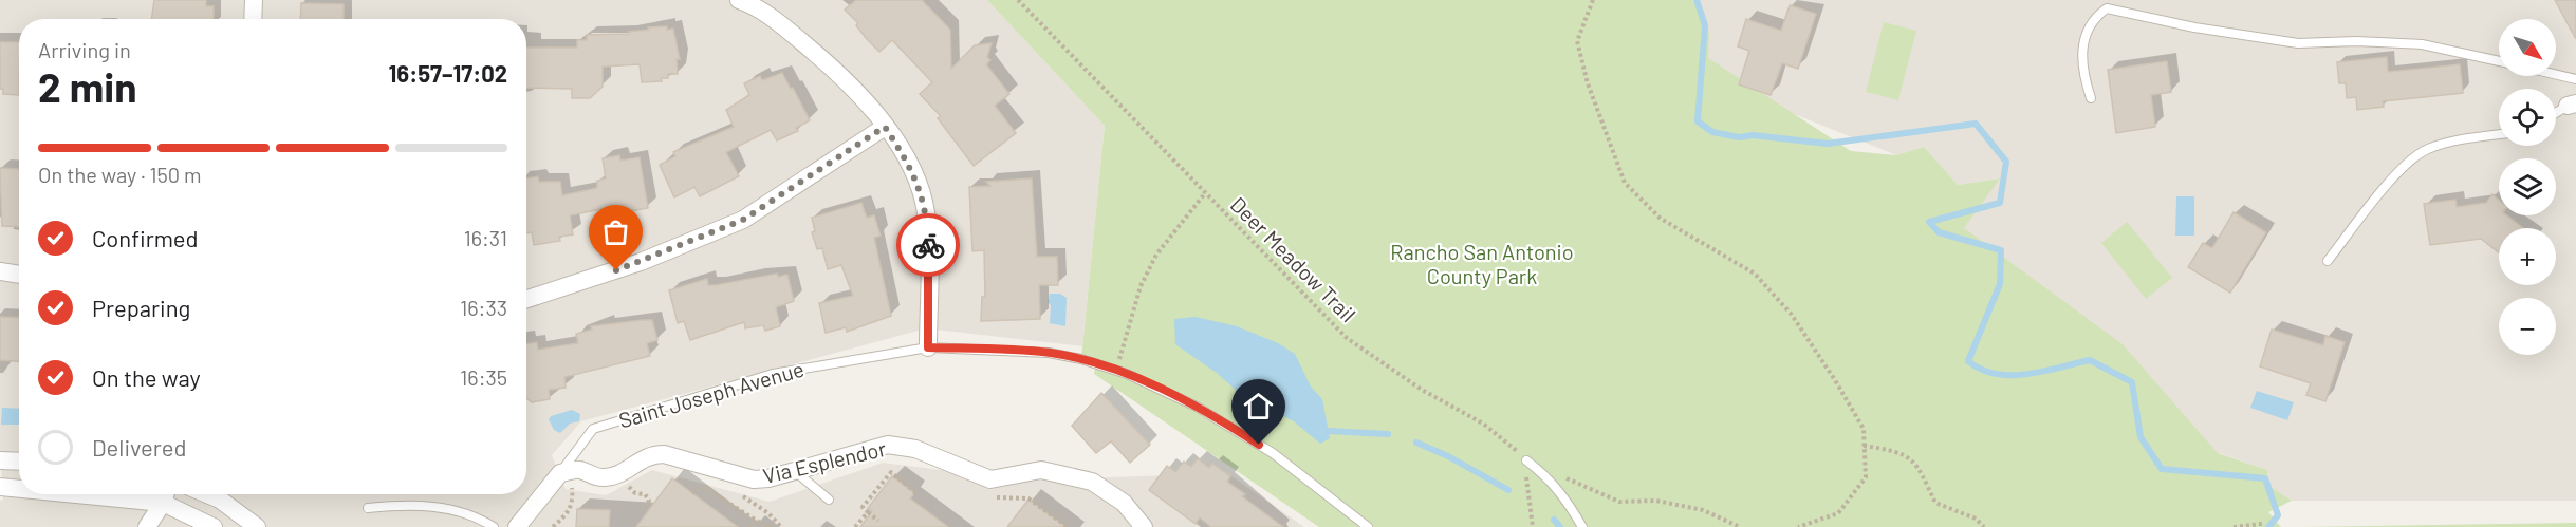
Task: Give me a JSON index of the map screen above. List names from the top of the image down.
{
  "streets": {
    "street": ["Via Esplendor"],
    "lane": ["Saint Joseph Avenue"],
    "path": ["Deer Meadow Trail"]
  },
  "crossings": [
    ["Saint Joseph Avenue", "Via Esplendor"]
  ],
  "parks": ["Rancho San Antonio County Park"],
  "north": "bottom right",
  "page": {
    "map_buttons": ["+", "−"],
    "heading": ["2 min", "Arriving in", "16:57–17:02"],
    "bar": "On the way · 150 m",
    "list": [
      ["Confirmed", "16:31"],
      ["Preparing", "16:33"],
      ["On the way", "16:35"],
      "Delivered"
    ]
  }
}
